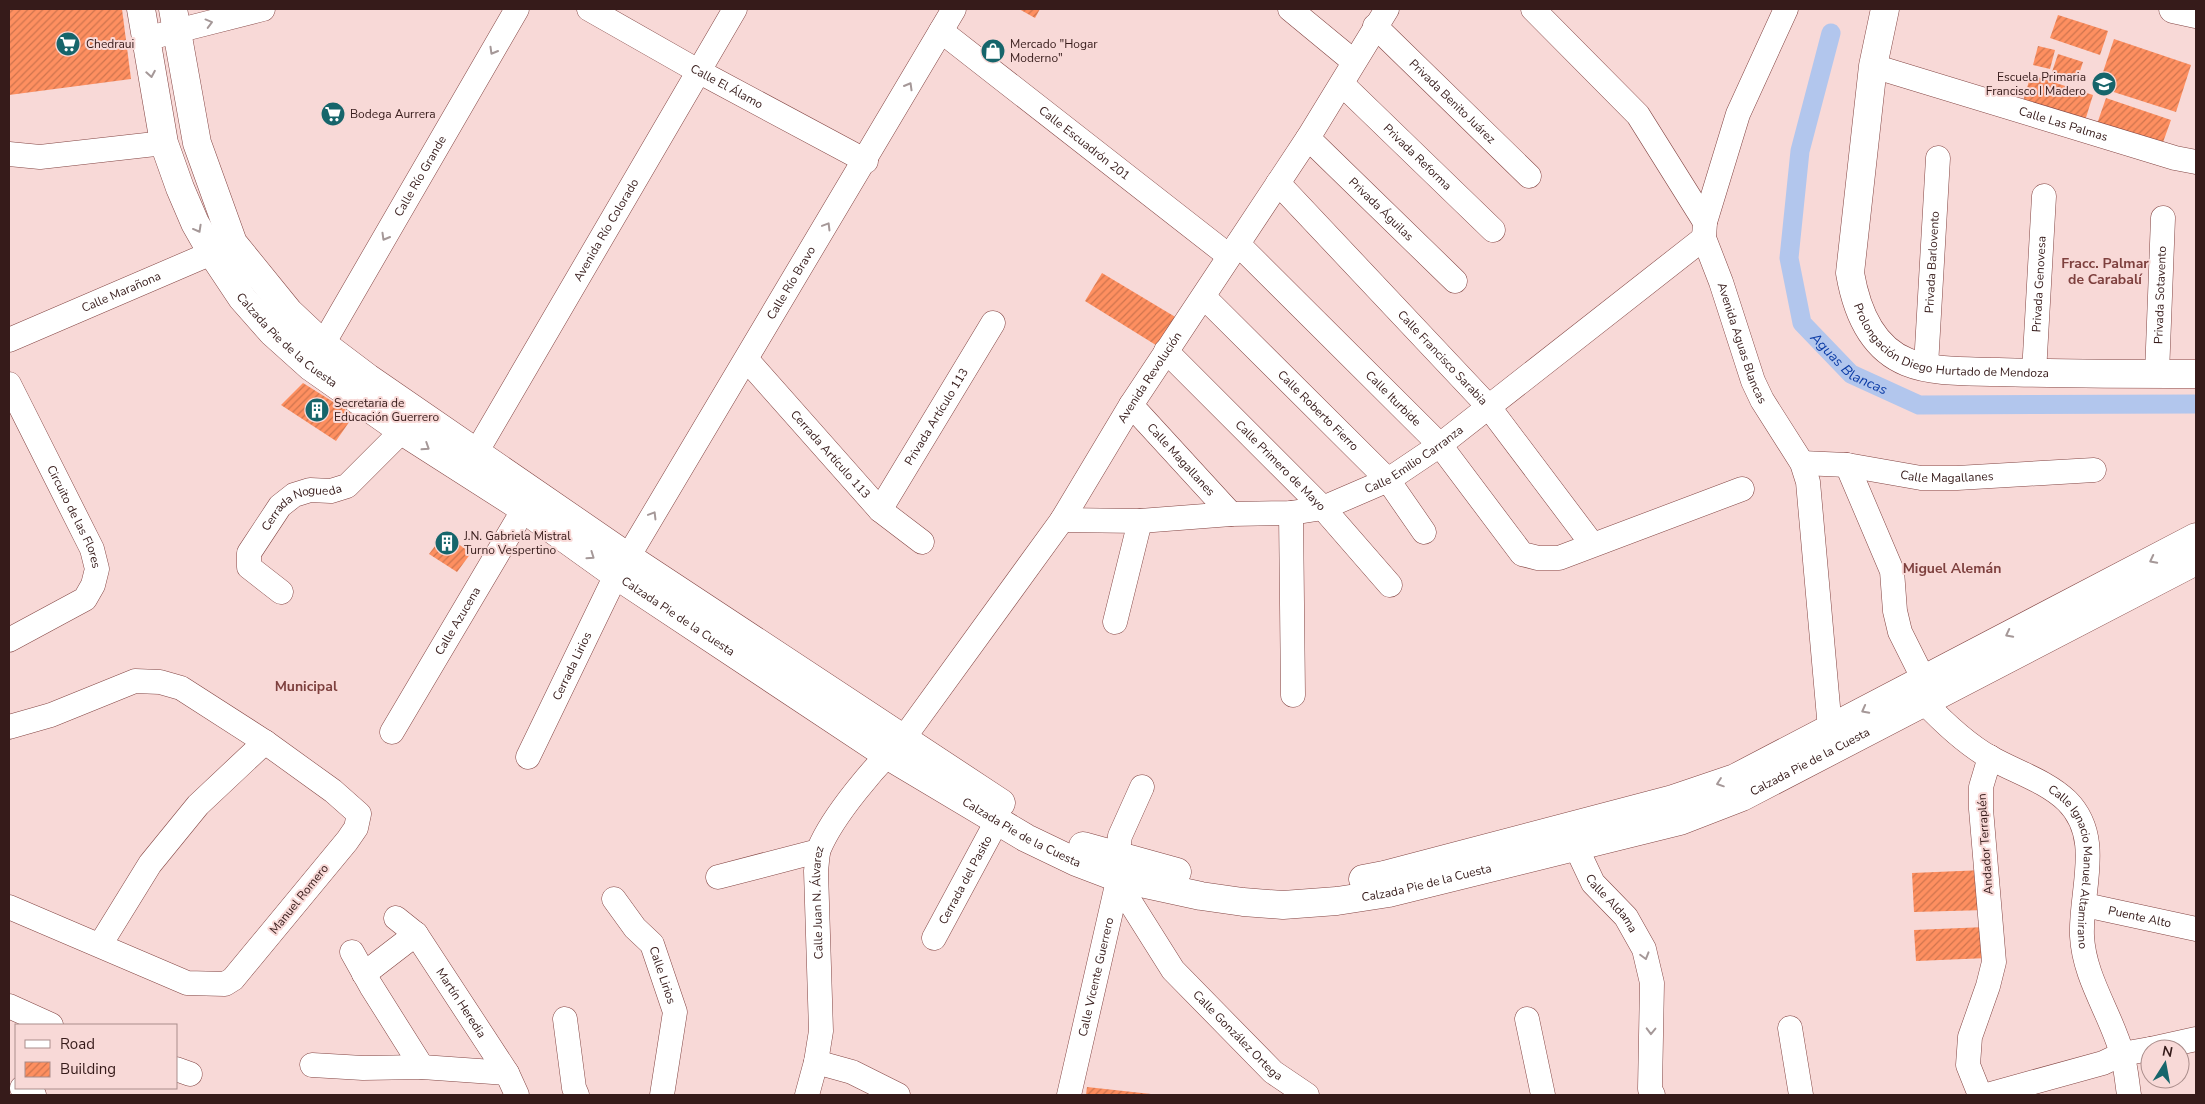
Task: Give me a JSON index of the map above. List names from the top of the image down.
{
  "streets": {
    "main road": ["Prolongación Diego Hurtado de Mendoza", "Calzada Pie de la Cuesta"],
    "street": [
      "Calle El Álamo",
      "Privada Benito Juárez",
      "Calle Las Palmas",
      "Calle Escuadrón 201",
      "Privada Reforma",
      "Calle Río Grande",
      "Privada Águilas",
      "Avenida Río Colorado",
      "Privada Barlovento",
      "Calle Río Bravo",
      "Privada Genovesa",
      "Calle Marañona",
      "Privada Sotavento",
      "Avenida Aguas Blancas",
      "Calle Francisco Sarabia",
      "Avenida Revolución",
      "Calle Iturbide",
      "Calle Roberto Fierro",
      "Privada Artículo 113",
      "Cerrada Artículo 113",
      "Calle Emilio Carranza",
      "Calle Magallanes",
      "Calle Primero de Mayo",
      "Cerrada Nogueda",
      "Circuito de las Flores",
      "Calle Azucena",
      "Cerrada Lirios",
      "Andador Terraplén",
      "Calle Ignacio Manuel Altamirano",
      "Cerrada del Pasito",
      "Manuel Romero",
      "Calle Juan N. Álvarez",
      "Calle Aldama",
      "Puente Alto",
      "Calle Lirios",
      "Calle Vicente Guerrero",
      "Martín Heredia",
      "Calle González Ortega"
    ]
  },
  "crossings": [
    ["Calle El Álamo", "Avenida Río Colorado"],
    ["Calle El Álamo", "Calle Río Bravo"],
    ["Privada Benito Juárez", "Avenida Revolución"],
    ["Calle Las Palmas", "Prolongación Diego Hurtado de Mendoza"],
    ["Calle Escuadrón 201", "Calle Río Bravo"],
    ["Calle Escuadrón 201", "Avenida Revolución"],
    ["Calle Escuadrón 201", "Calle Iturbide"],
    ["Privada Reforma", "Avenida Revolución"],
    ["Calle Río Grande", "Calzada Pie de la Cuesta"],
    ["Privada Águilas", "Avenida Revolución"],
    ["Avenida Río Colorado", "Calzada Pie de la Cuesta"],
    ["Privada Barlovento", "Prolongación Diego Hurtado de Mendoza"],
    ["Calle Río Bravo", "Calzada Pie de la Cuesta"],
    ["Calle Río Bravo", "Cerrada Artículo 113"],
    ["Calle Río Bravo", "Cerrada Lirios"],
    ["Privada Genovesa", "Prolongación Diego Hurtado de Mendoza"],
    ["Calle Marañona", "Calzada Pie de la Cuesta"],
    ["Privada Sotavento", "Prolongación Diego Hurtado de Mendoza"],
    ["Calzada Pie de la Cuesta", "Avenida Aguas Blancas"],
    ["Calzada Pie de la Cuesta", "Avenida Revolución"],
    ["Calzada Pie de la Cuesta", "Cerrada Nogueda"],
    ["Calzada Pie de la Cuesta", "Calle Azucena"],
    ["Calzada Pie de la Cuesta", "Cerrada Lirios"],
    ["Calzada Pie de la Cuesta", "Calle Ignacio Manuel Altamirano"],
    ["Calzada Pie de la Cuesta", "Cerrada del Pasito"],
    ["Calzada Pie de la Cuesta", "Calle Juan N. Álvarez"],
    ["Calzada Pie de la Cuesta", "Calle Aldama"],
    ["Calzada Pie de la Cuesta", "Calle Vicente Guerrero"],
    ["Calzada Pie de la Cuesta", "Calle González Ortega"],
    ["Avenida Aguas Blancas", "Calle Emilio Carranza"],
    ["Avenida Aguas Blancas", "Calle Magallanes"],
    ["Calle Francisco Sarabia", "Avenida Revolución"],
    ["Calle Francisco Sarabia", "Calle Iturbide"],
    ["Calle Francisco Sarabia", "Calle Emilio Carranza"],
    ["Avenida Revolución", "Calle Iturbide"],
    ["Avenida Revolución", "Calle Roberto Fierro"],
    ["Avenida Revolución", "Calle Emilio Carranza"],
    ["Avenida Revolución", "Calle Magallanes"],
    ["Avenida Revolución", "Calle Primero de Mayo"],
    ["Avenida Revolución", "Calle Juan N. Álvarez"],
    ["Calle Iturbide", "Calle Emilio Carranza"],
    ["Calle Roberto Fierro", "Calle Emilio Carranza"],
    ["Privada Artículo 113", "Cerrada Artículo 113"],
    ["Calle Emilio Carranza", "Calle Magallanes"],
    ["Calle Emilio Carranza", "Calle Primero de Mayo"],
    ["Andador Terraplén", "Calle Ignacio Manuel Altamirano"],
    ["Calle Ignacio Manuel Altamirano", "Puente Alto"],
    ["Calle Vicente Guerrero", "Calle González Ortega"]
  ],
  "one_way": ["Calle Río Grande", "Calle Río Bravo", "Calle Aldama"],
  "districts": ["Fracc. Palmar de Carabalí", "Miguel Alemán", "Municipal"],
  "water": ["Aguas Blancas"],
  "places": {
    "supermarket": ["Chedraui", "Bodega Aurrera"],
    "shop": ["Mercado \"Hogar Moderno\""],
    "school or university": ["Escuela Primaria Francisco I Madero"],
    "building": ["Secretaria de Educación Guerrero", "J.N. Gabriela Mistral Turno Vespertino"]
  },
  "legend": ["Road", "Building"],
  "north": "top"
}
